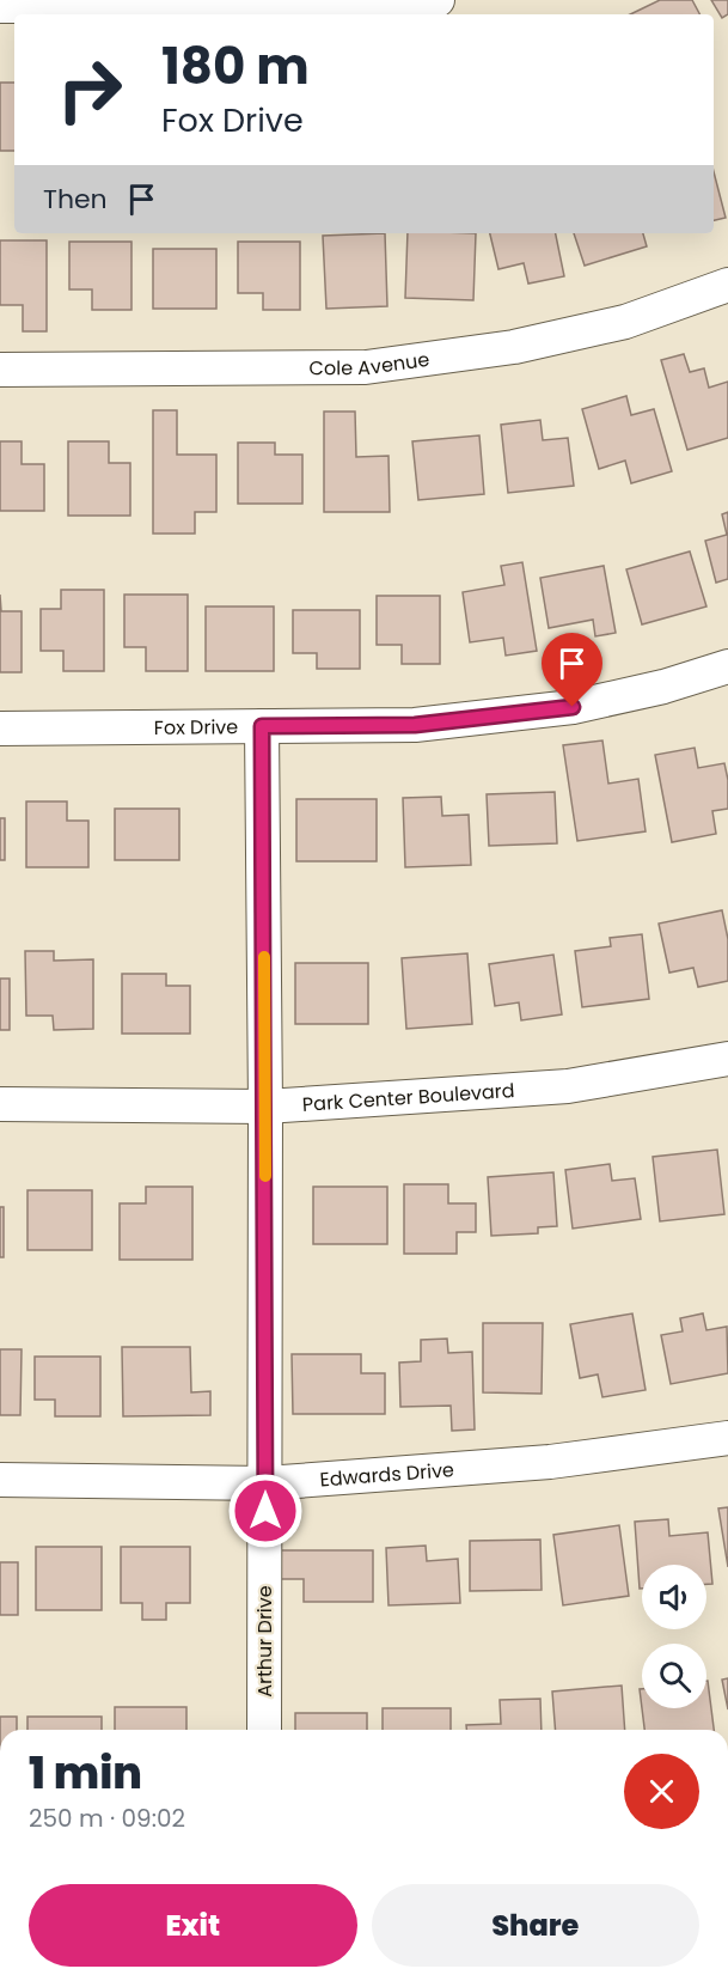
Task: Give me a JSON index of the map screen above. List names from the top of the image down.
{
  "streets": {
    "street": [
      "Cole Avenue",
      "Fox Drive",
      "Park Center Boulevard",
      "Edwards Drive",
      "Arthur Drive"
    ]
  },
  "crossings": [
    ["Fox Drive", "Arthur Drive"],
    ["Park Center Boulevard", "Arthur Drive"],
    ["Edwards Drive", "Arthur Drive"]
  ],
  "page": {
    "turn": ["180 m", "Fox Drive"],
    "then": "Then",
    "heading": ["1 min", "250 m · 09:02"],
    "buttons": ["Exit", "Share"]
  }
}
